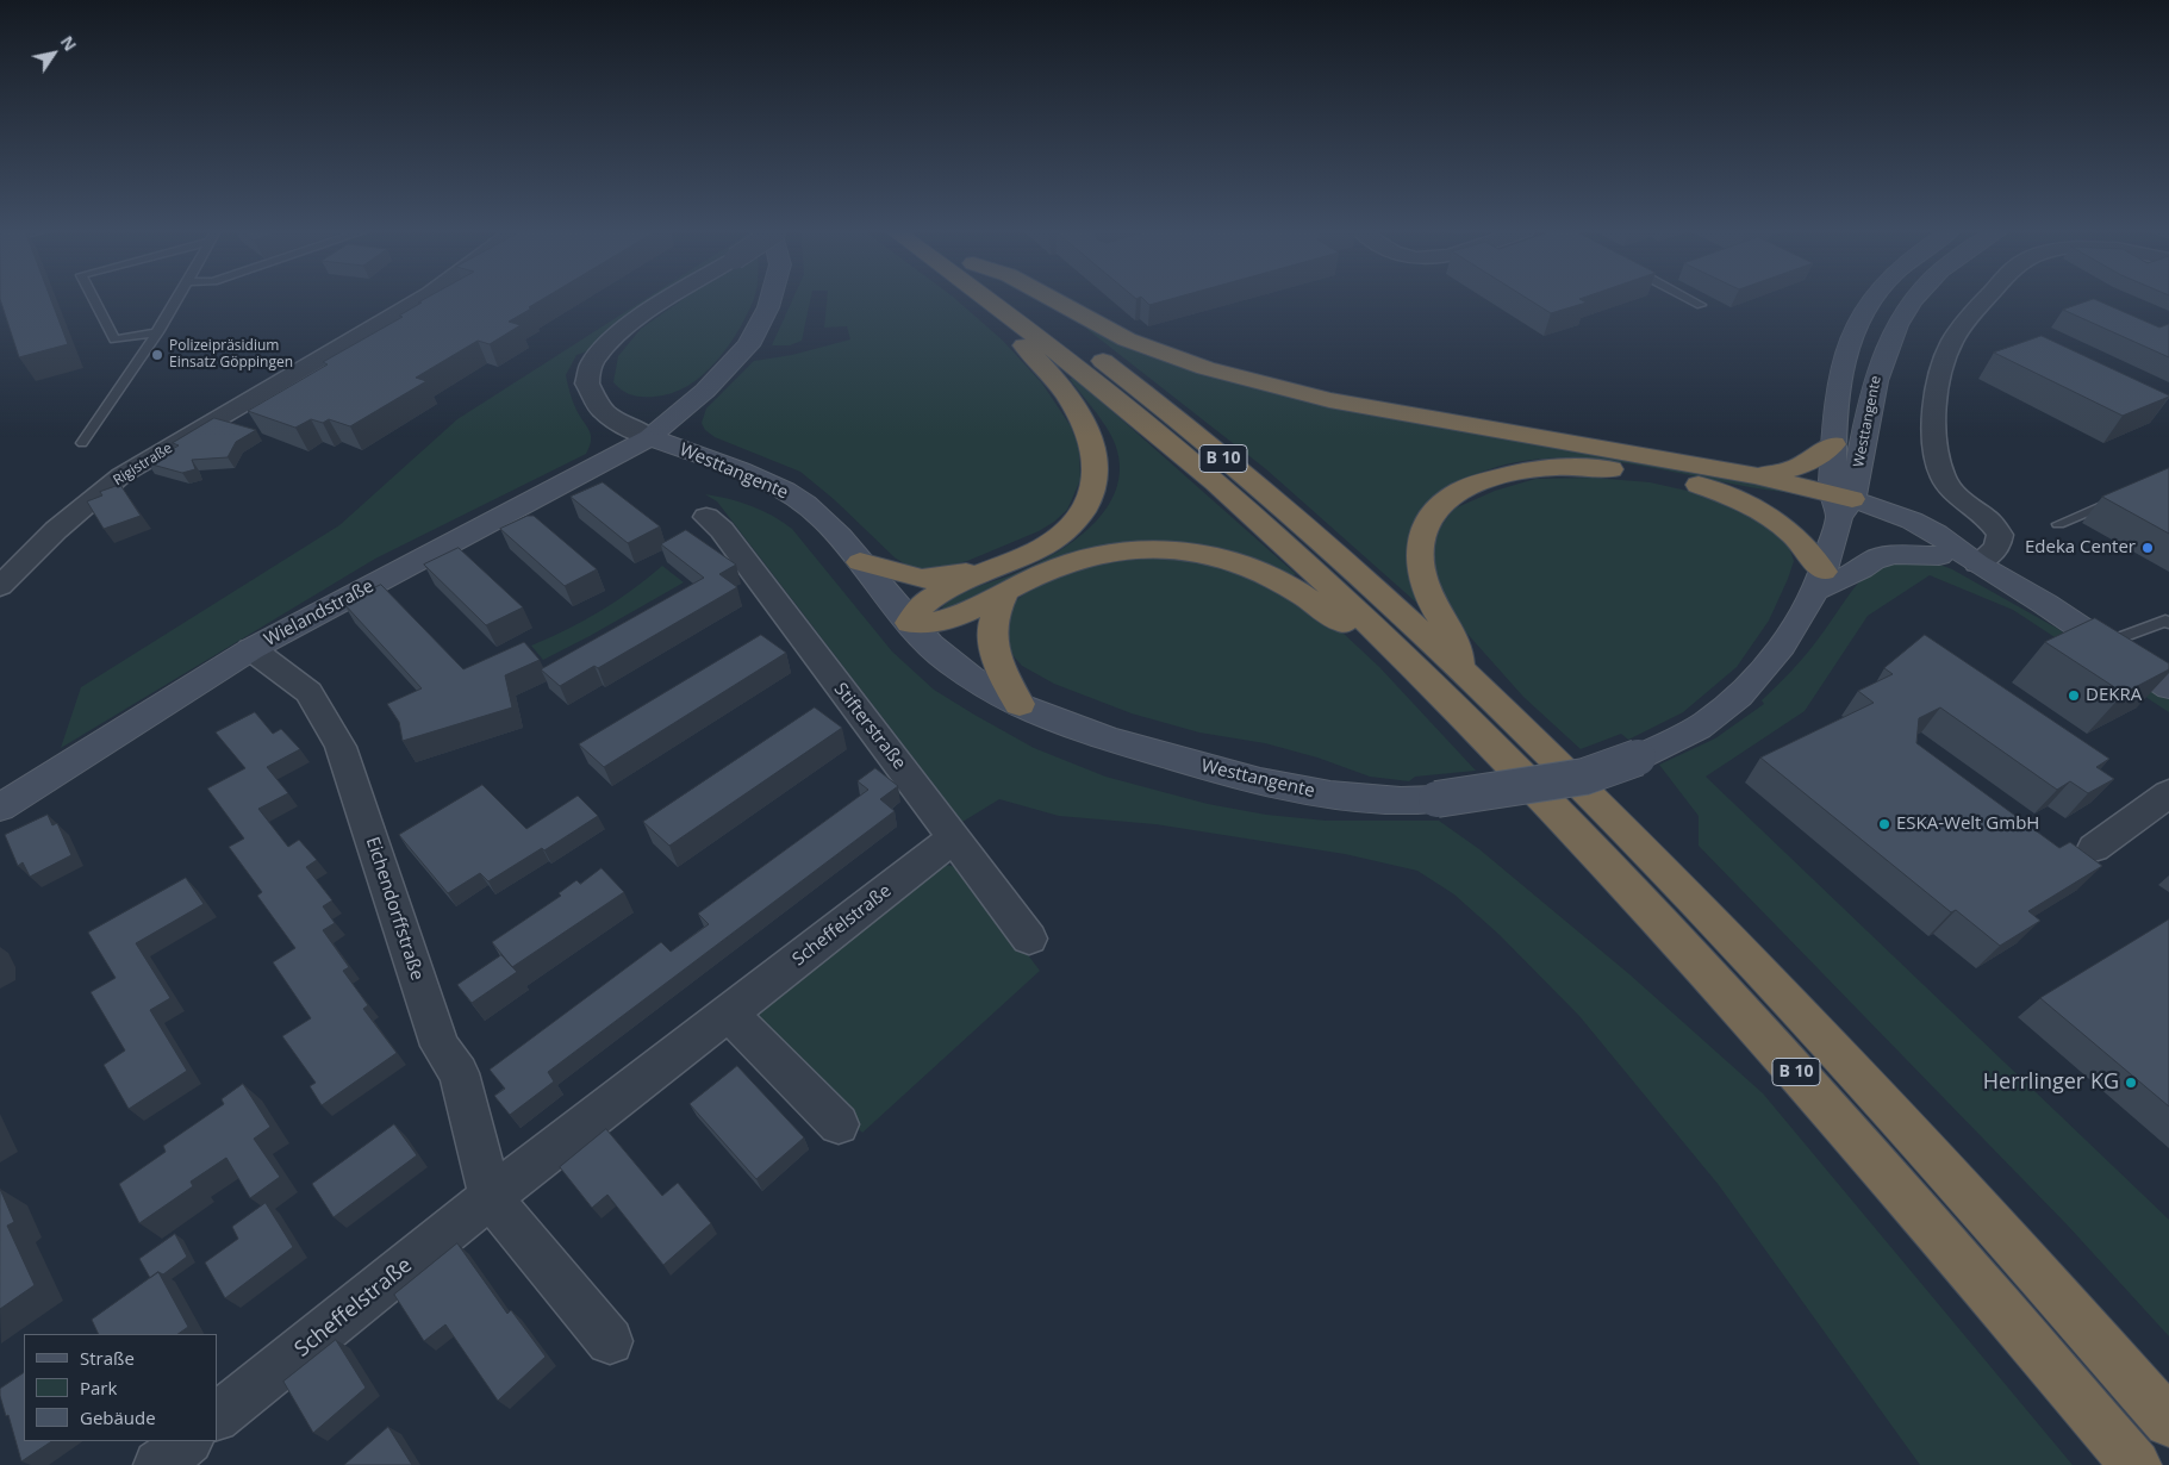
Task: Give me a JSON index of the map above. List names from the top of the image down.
{
  "streets": {
    "highway": ["B 10"],
    "main road": ["Westtangente", "Wielandstraße"],
    "street": [
      "Rigistraße",
      "Stifterstraße",
      "Eichendorffstraße",
      "Scheffelstraße"
    ]
  },
  "crossings": [
    ["Westtangente", "Wielandstraße"],
    ["Wielandstraße", "Eichendorffstraße"],
    ["Stifterstraße", "Scheffelstraße"],
    ["Eichendorffstraße", "Scheffelstraße"]
  ],
  "places": [
    "Polizeipräsidium Einsatz Göppingen",
    "Edeka Center",
    "DEKRA",
    "ESKA-Welt GmbH",
    "Herrlinger KG"
  ],
  "legend": ["Straße", "Park", "Gebäude"],
  "north": "top right"
}
